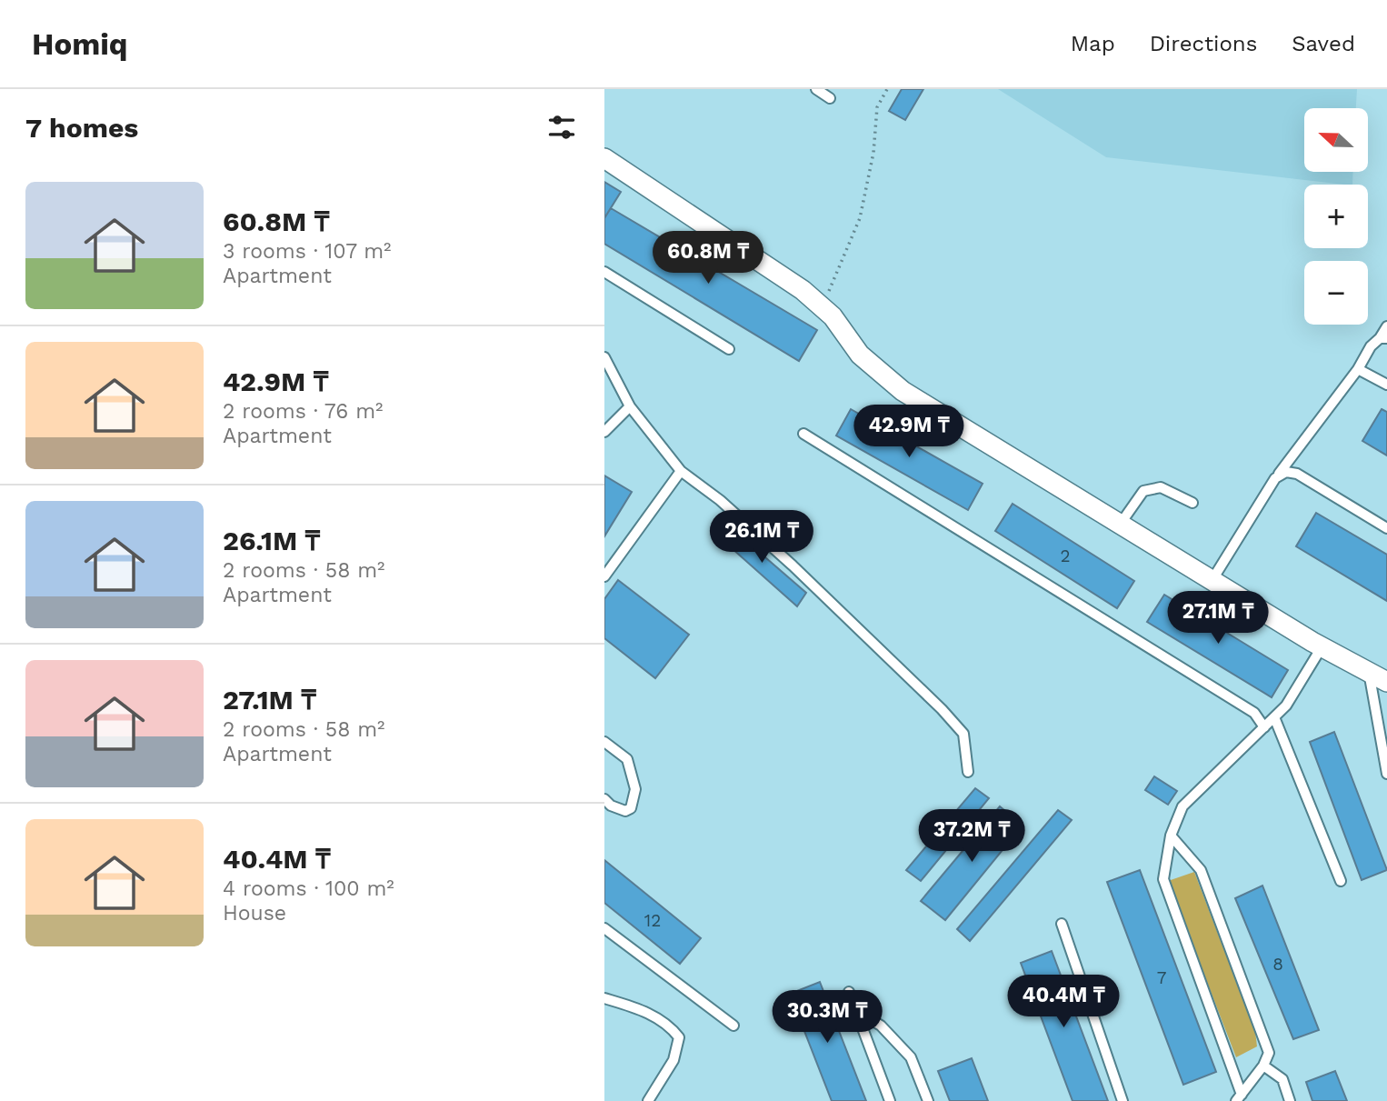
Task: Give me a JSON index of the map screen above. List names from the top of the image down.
{
  "house_numbers": [
    "2",
    "12",
    "8",
    "7"
  ],
  "north": "left",
  "page": {
    "header": "Homiq",
    "nav": ["Map", "Directions", "Saved"],
    "heading": "7 homes",
    "map_buttons": ["+", "−"],
    "list": [
      {
        "name": "60.8M ₸",
        "note": "3 rooms · 107 m² · Apartment"
      },
      {
        "name": "42.9M ₸",
        "note": "2 rooms · 76 m² · Apartment"
      },
      {
        "name": "26.1M ₸",
        "note": "2 rooms · 58 m² · Apartment"
      },
      {
        "name": "27.1M ₸",
        "note": "2 rooms · 58 m² · Apartment"
      },
      {
        "name": "40.4M ₸",
        "note": "4 rooms · 100 m² · House"
      }
    ],
    "price": [
      "60.8M ₸",
      "42.9M ₸",
      "26.1M ₸",
      "27.1M ₸",
      "37.2M ₸",
      "40.4M ₸",
      "30.3M ₸"
    ]
  }
}
